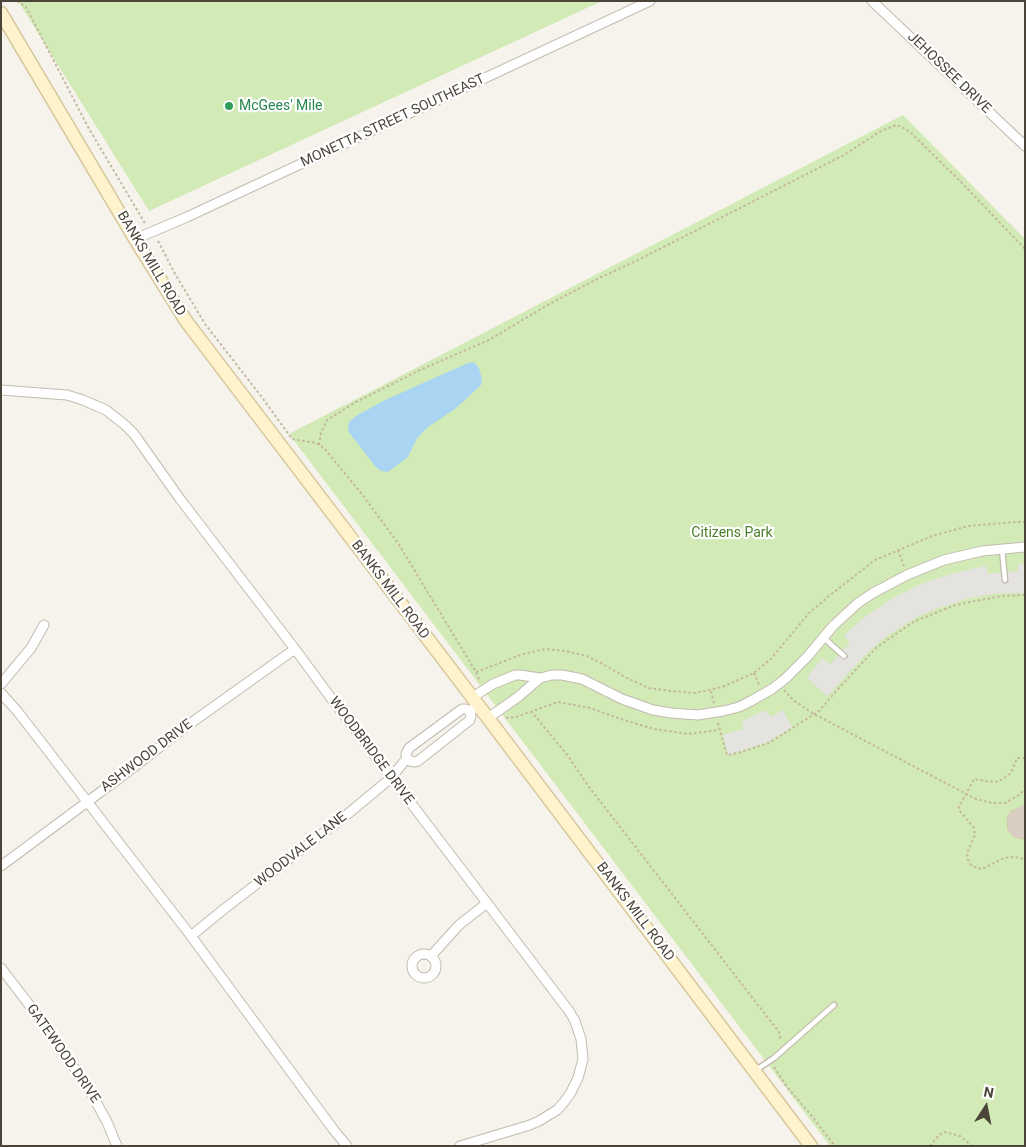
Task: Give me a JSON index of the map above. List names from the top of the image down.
{
  "streets": {
    "street": [
      "JEHOSSEE DRIVE",
      "MONETTA STREET SOUTHEAST",
      "BANKS MILL ROAD",
      "WOODBRIDGE DRIVE",
      "ASHWOOD DRIVE",
      "WOODVALE LANE",
      "GATEWOOD DRIVE"
    ]
  },
  "crossings": [
    ["MONETTA STREET SOUTHEAST", "BANKS MILL ROAD"],
    ["BANKS MILL ROAD", "WOODVALE LANE"],
    ["WOODBRIDGE DRIVE", "ASHWOOD DRIVE"],
    ["WOODBRIDGE DRIVE", "WOODVALE LANE"]
  ],
  "parks": ["Citizens Park"],
  "places": ["McGees' Mile"],
  "north": "top"
}
